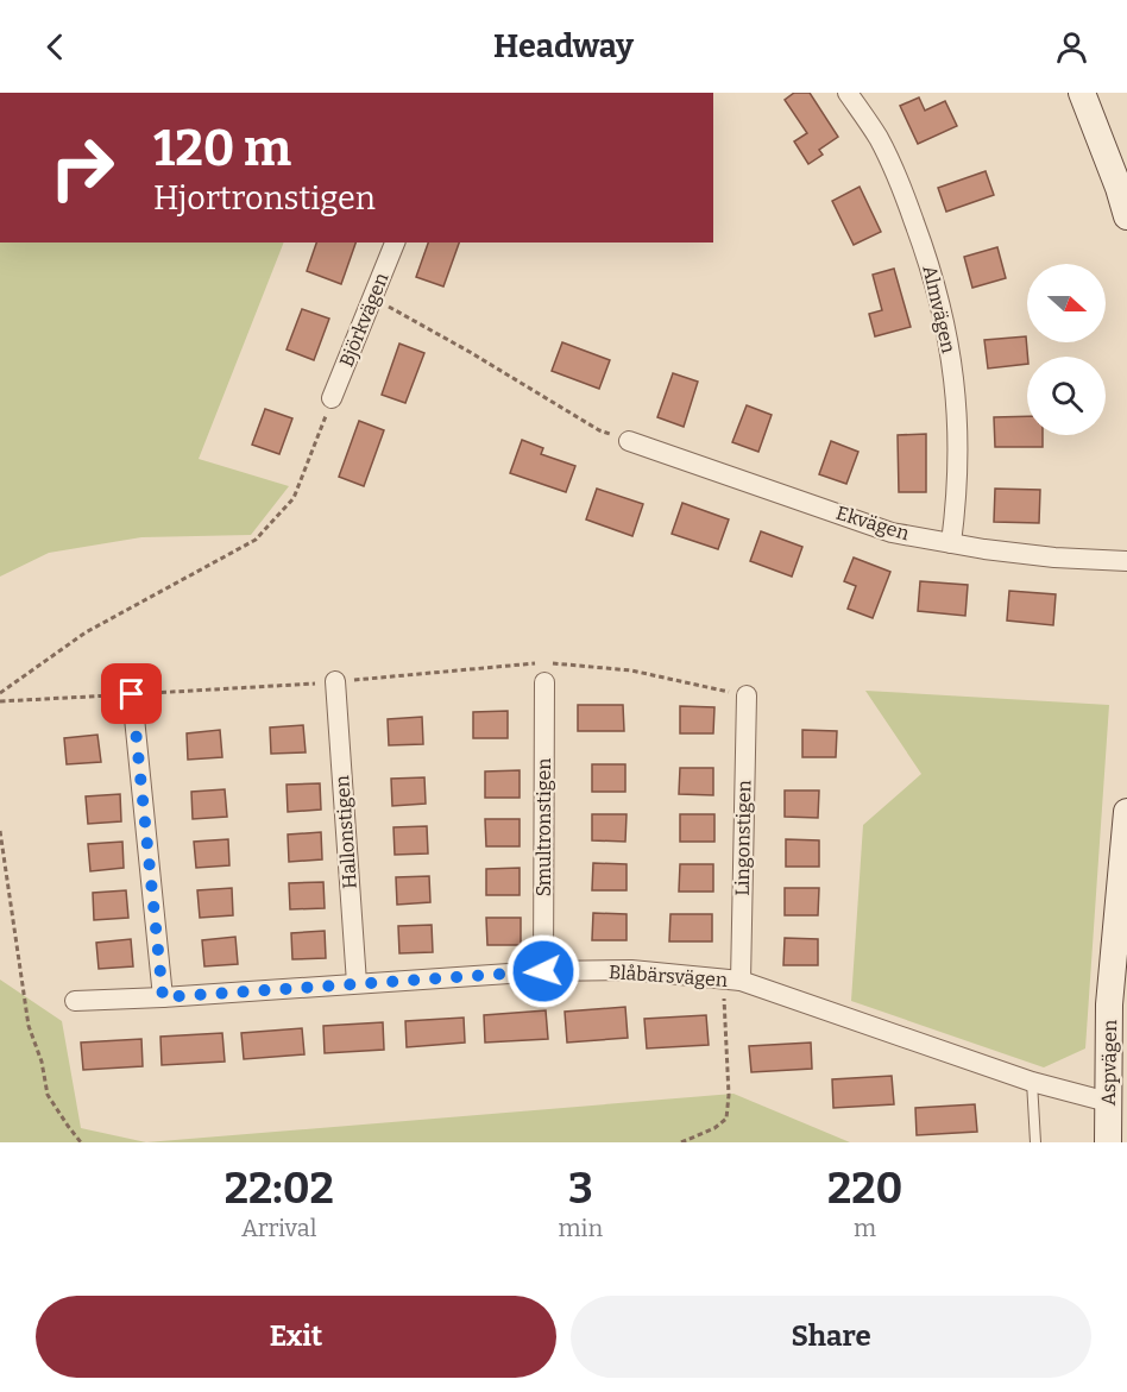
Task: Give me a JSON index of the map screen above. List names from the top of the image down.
{
  "streets": {
    "street": [
      "Almvägen",
      "Björkvägen",
      "Ekvägen",
      "Smultronstigen",
      "Hallonstigen",
      "Lingonstigen",
      "Blåbärsvägen",
      "Aspvägen"
    ]
  },
  "crossings": [
    ["Almvägen", "Ekvägen"],
    ["Smultronstigen", "Blåbärsvägen"],
    ["Hallonstigen", "Blåbärsvägen"],
    ["Lingonstigen", "Blåbärsvägen"],
    ["Blåbärsvägen", "Aspvägen"]
  ],
  "north": "right",
  "page": {
    "header": "Headway",
    "turn": ["120 m", "Hjortronstigen"],
    "eta": [
      "22:02",
      "Arrival",
      "3",
      "min",
      "220",
      "m"
    ],
    "buttons": ["Exit", "Share"]
  }
}
